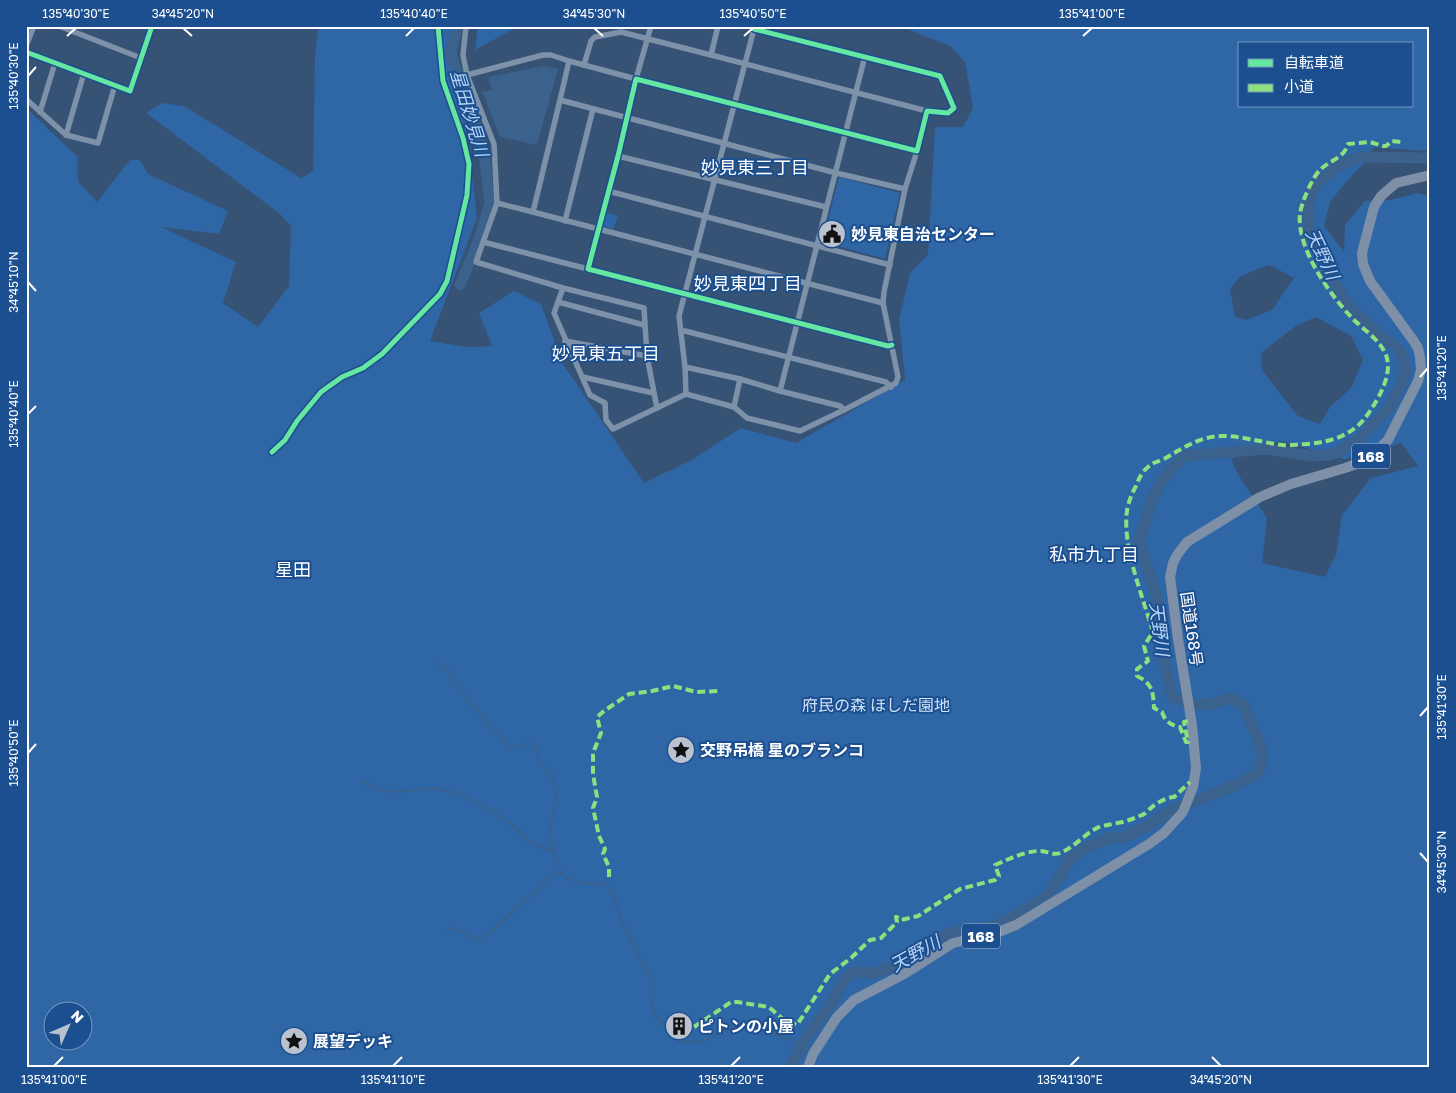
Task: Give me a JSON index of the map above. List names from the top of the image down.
{
  "streets": {
    "highway": ["168", "国道168号"]
  },
  "districts": [
    "妙見東三丁目",
    "妙見東四丁目",
    "妙見東五丁目",
    "私市九丁目",
    "星田"
  ],
  "water": ["星田妙見川", "天野川"],
  "parks": ["府民の森 ほしだ園地"],
  "places": {
    "public building": ["妙見東自治センター"],
    "place": ["交野吊橋 星のブランコ", "展望デッキ"],
    "building": ["ピトンの小屋"]
  },
  "legend": ["自転車道", "小道"],
  "north": "top right",
  "coordinates": [
    "135°40'30\"E",
    "34°45'20\"N",
    "135°40'40\"E",
    "34°45'30\"N",
    "135°40'50\"E",
    "135°41'00\"E",
    "34°45'10\"N",
    "135°41'20\"E",
    "135°41'30\"E",
    "135°41'10\"E"
  ]
}
